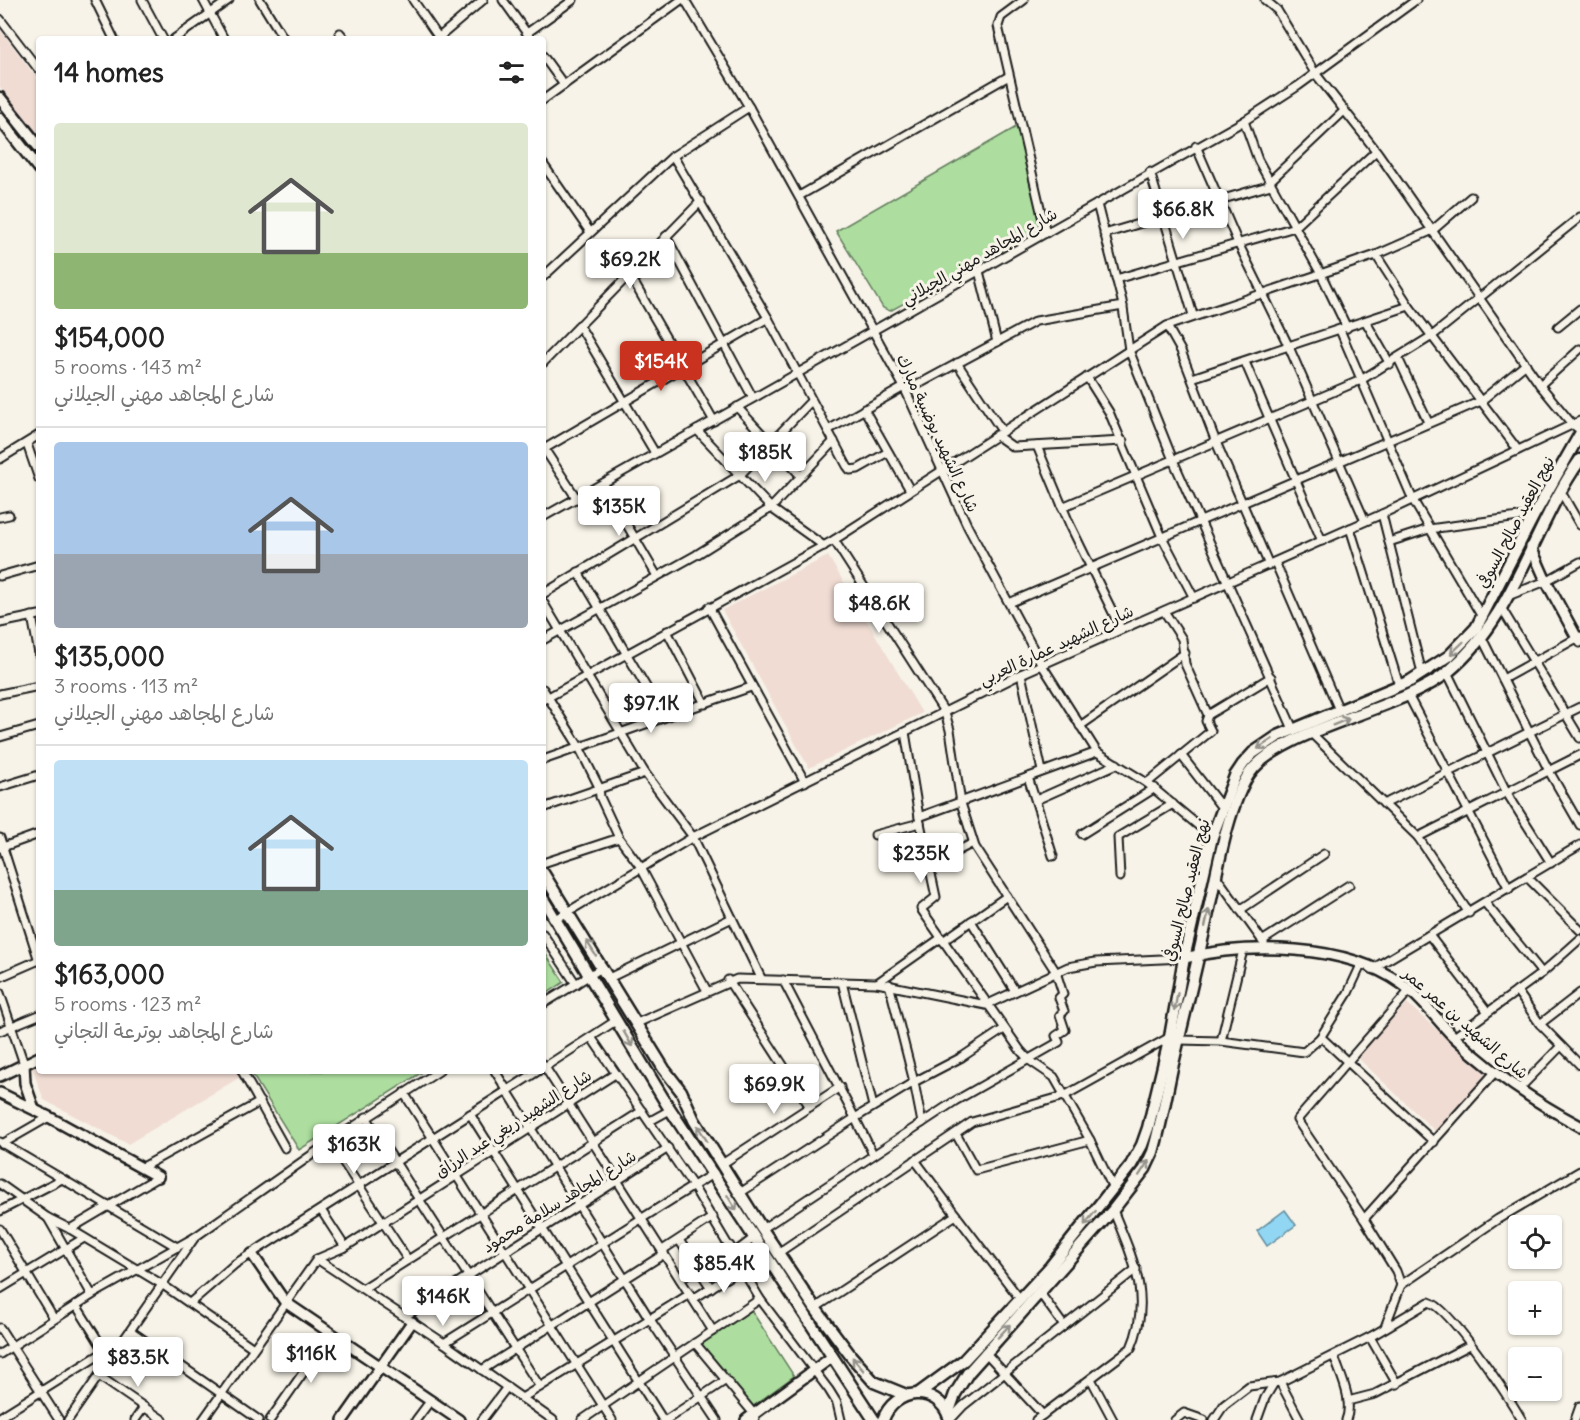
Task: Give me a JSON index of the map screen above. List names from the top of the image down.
{
  "streets": {
    "main road": ["نهج العقيد صالح السوفي"],
    "street": [
      "شارع المجاهد مهني الجيلاني",
      "شارع الشهيد بوضبية مبارك",
      "شارع الشهيد عمارة العربي",
      "شارع الشهيد بن عمر عمر",
      "شارع الشهيد ريغي عبد الرزاق",
      "شارع المجاهد سلامة محمود"
    ]
  },
  "crossings": [
    ["شارع المجاهد مهني الجيلاني", "شارع الشهيد بوضبية مبارك"],
    ["شارع الشهيد بوضبية مبارك", "نهج العقيد صالح السوفي"],
    ["شارع الشهيد بوضبية مبارك", "شارع الشهيد عمارة العربي"],
    ["نهج العقيد صالح السوفي", "شارع الشهيد بن عمر عمر"]
  ],
  "page": {
    "heading": "14 homes",
    "list": [
      {
        "name": "$154,000",
        "note": "5 rooms · 143 m² · شارع المجاهد مهني الجيلاني"
      },
      {
        "name": "$135,000",
        "note": "3 rooms · 113 m² · شارع المجاهد مهني الجيلاني"
      },
      {
        "name": "$163,000",
        "note": "5 rooms · 123 m² · شارع المجاهد بوترعة التجاني"
      }
    ],
    "price": [
      "$66.8K",
      "$69.2K",
      "$154K",
      "$185K",
      "$135K",
      "$48.6K",
      "$97.1K",
      "$235K",
      "$69.9K",
      "$163K",
      "$85.4K",
      "$146K",
      "$116K",
      "$83.5K"
    ],
    "map_buttons": ["+", "−"]
  }
}
